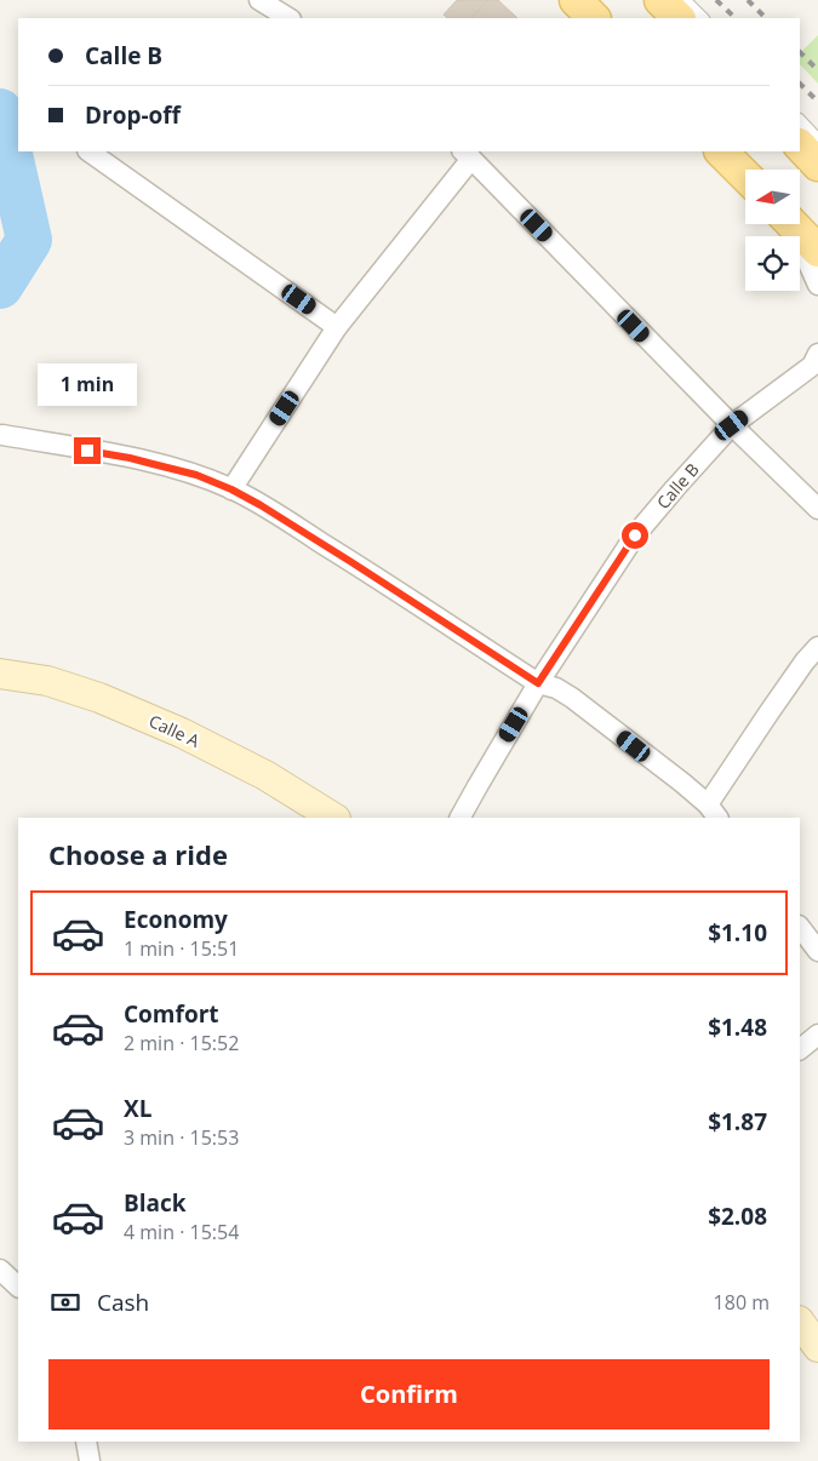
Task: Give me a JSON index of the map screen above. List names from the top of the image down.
{
  "streets": {
    "street": ["Calle B", "Calle A"]
  },
  "north": "left",
  "page": {
    "banner": ["Calle B", "Drop-off"],
    "bubble": "1 min",
    "heading": "Choose a ride",
    "list": [
      {
        "name": "Economy",
        "note": "1 min · 15:51",
        "value": "$1.10"
      },
      {
        "name": "Comfort",
        "note": "2 min · 15:52",
        "value": "$1.48"
      },
      {
        "name": "XL",
        "note": "3 min · 15:53",
        "value": "$1.87"
      },
      {
        "name": "Black",
        "note": "4 min · 15:54",
        "value": "$2.08"
      }
    ],
    "pay": ["Cash", "180 m"],
    "buttons": "Confirm"
  }
}
